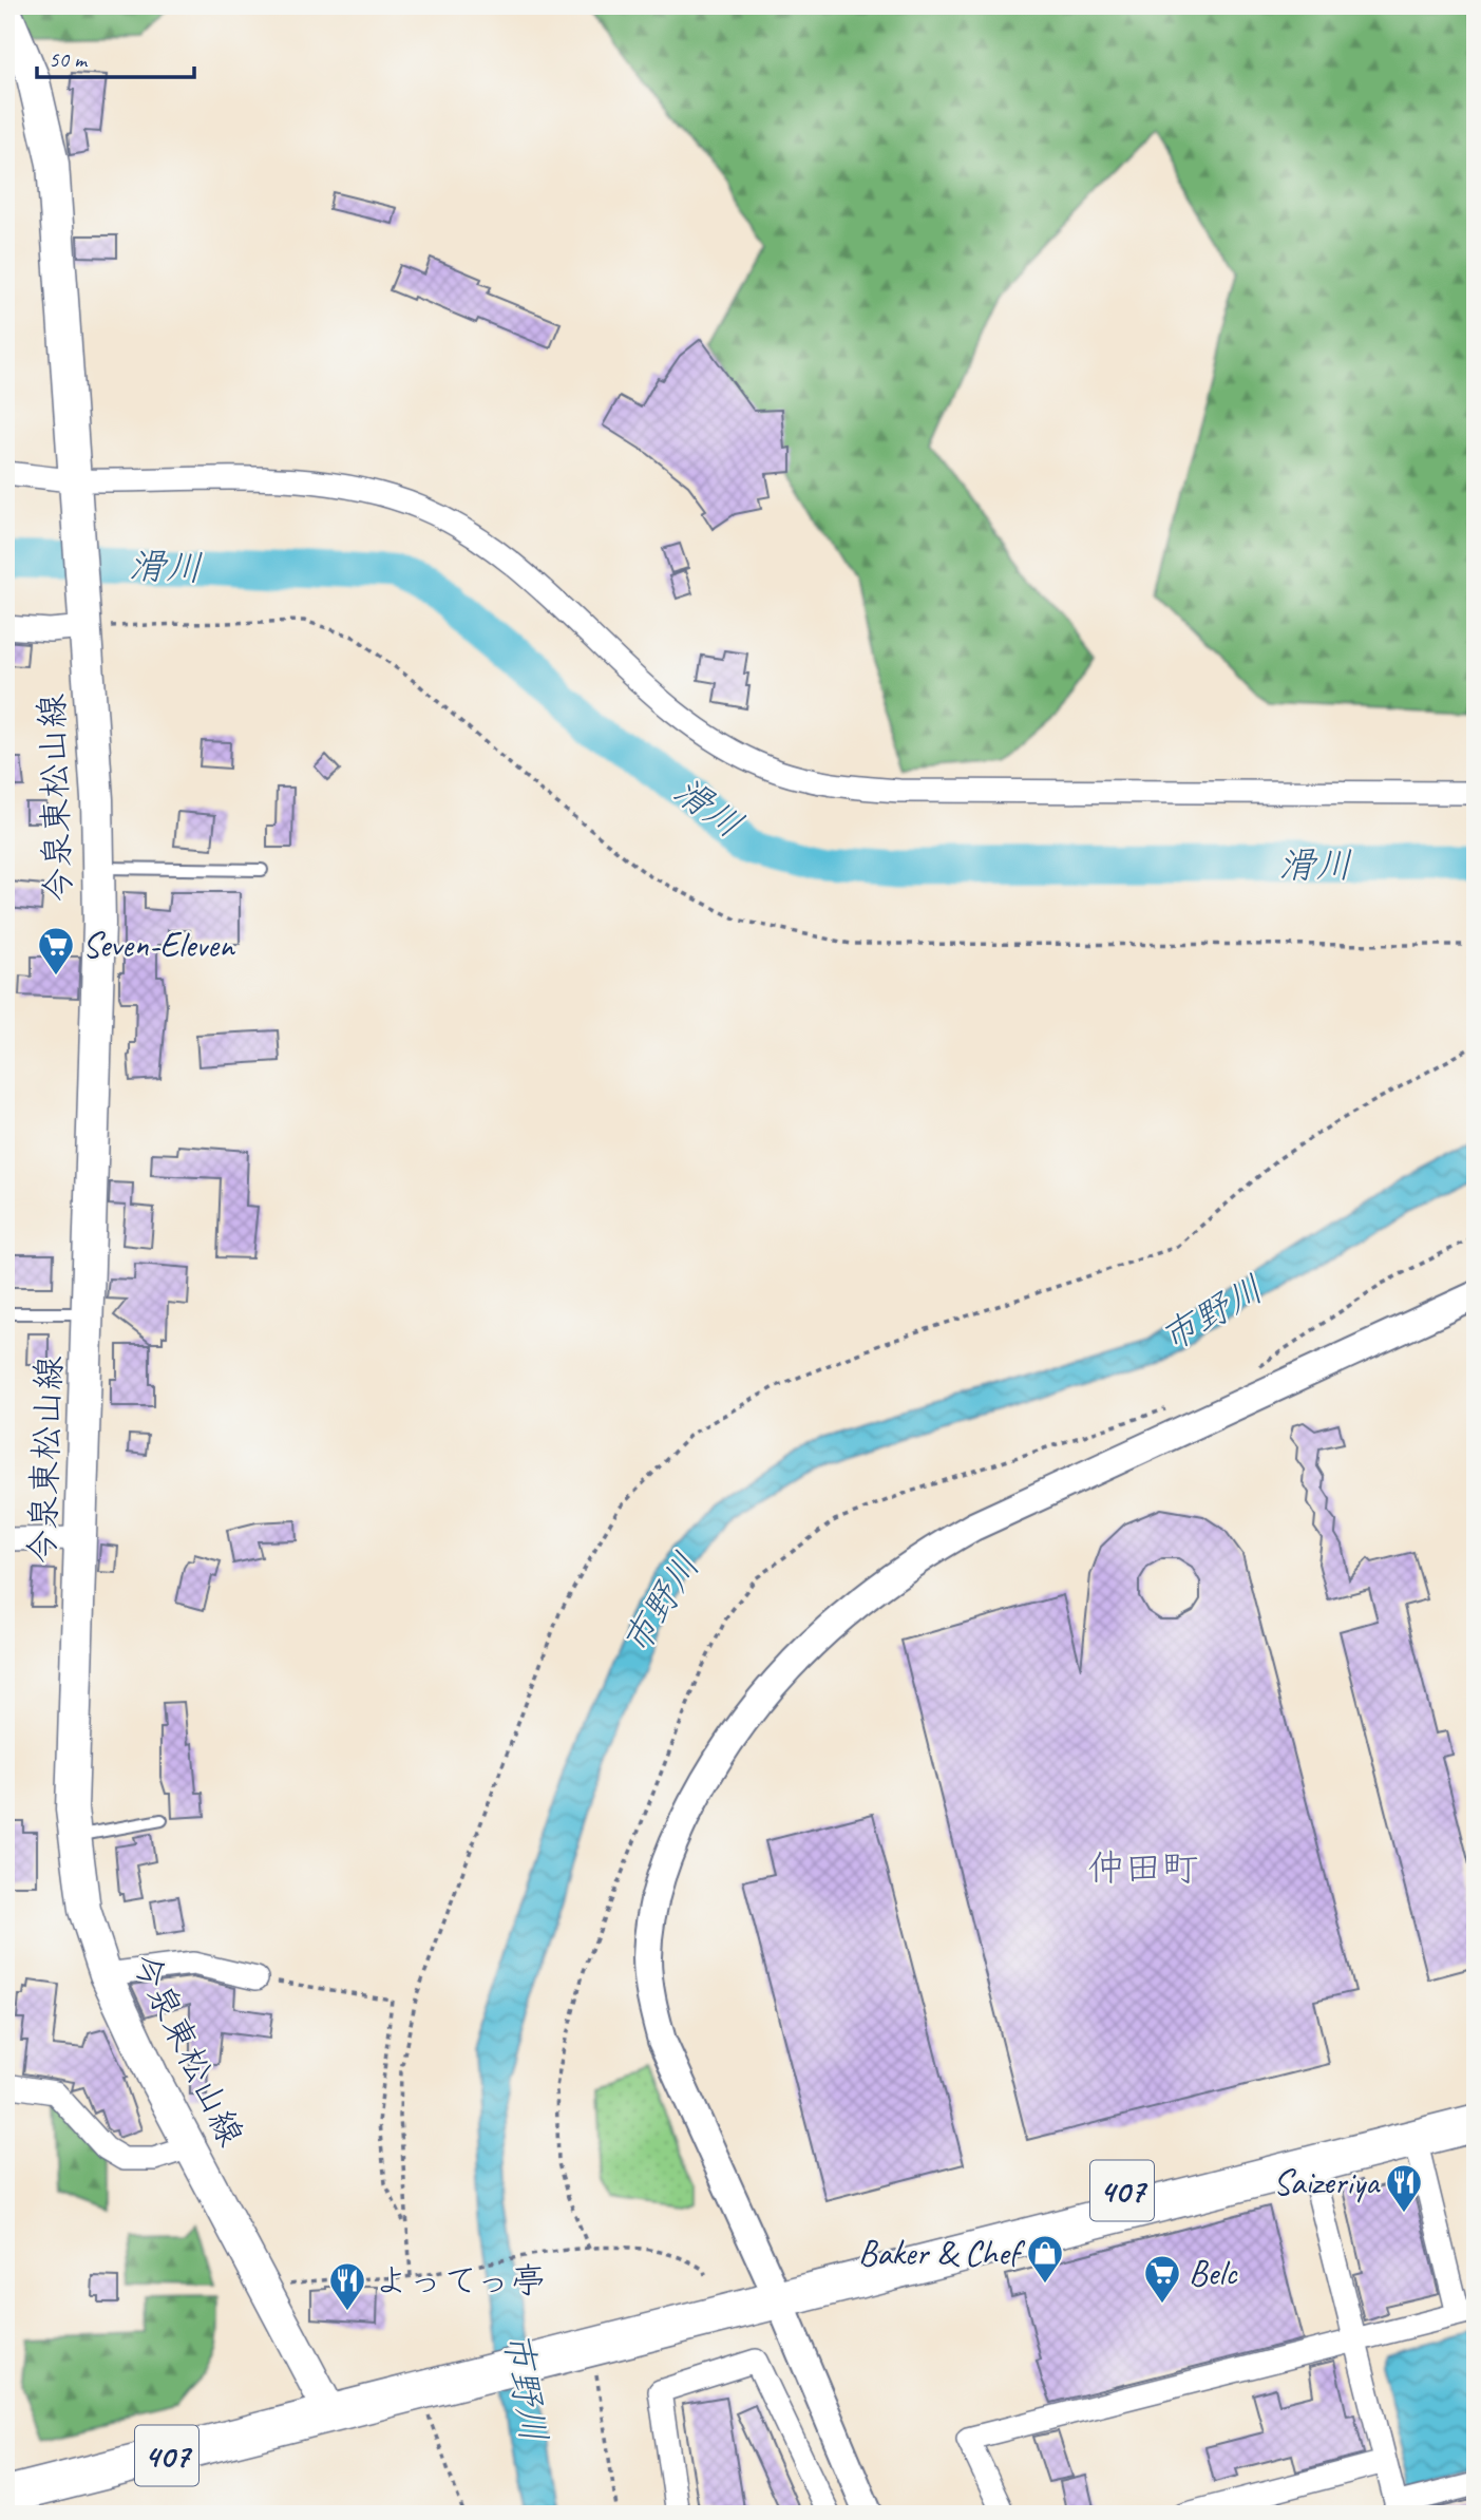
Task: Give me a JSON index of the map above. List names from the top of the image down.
{
  "streets": {
    "highway": ["407"],
    "main road": ["今泉東松山線"]
  },
  "crossings": [
    ["今泉東松山線", "407"]
  ],
  "districts": ["仲田町"],
  "water": ["滑川", "市野川"],
  "places": {
    "supermarket": ["Seven-Eleven", "Belc"],
    "restaurant": ["Saizeriya", "よってっ亭"],
    "shop": ["Baker & Chef"]
  },
  "scale_bar": "50 m"
}
